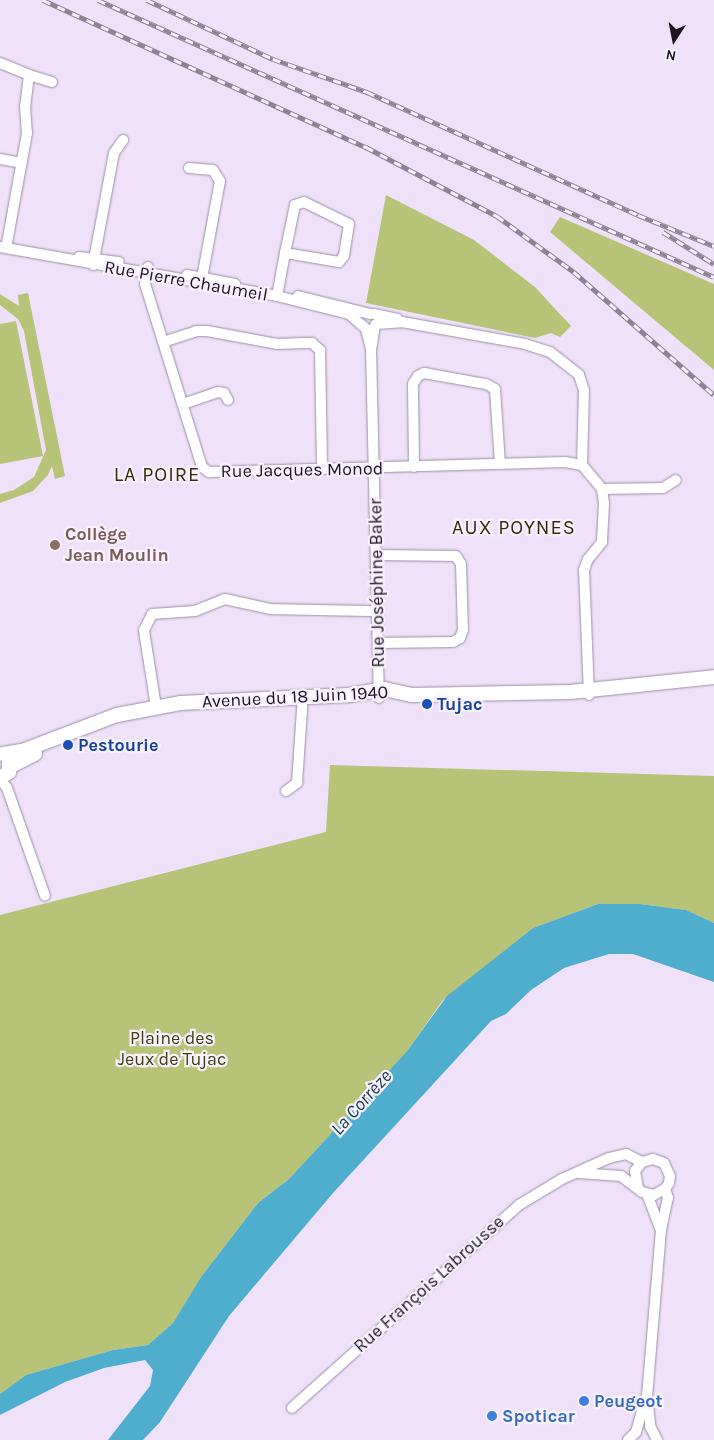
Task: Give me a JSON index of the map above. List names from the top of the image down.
{
  "streets": {
    "street": [
      "Rue Pierre Chaumeil",
      "Rue Jacques Monod",
      "Rue Joséphine Baker",
      "Avenue du 18 Juin 1940",
      "Rue François Labrousse"
    ]
  },
  "crossings": [
    ["Rue Pierre Chaumeil", "Rue Jacques Monod"],
    ["Rue Pierre Chaumeil", "Rue Joséphine Baker"],
    ["Rue Jacques Monod", "Rue Joséphine Baker"],
    ["Rue Joséphine Baker", "Avenue du 18 Juin 1940"]
  ],
  "districts": ["LA POIRE", "AUX POYNES"],
  "water": ["La Corrèze"],
  "parks": ["Plaine des Jeux de Tujac"],
  "places": [
    "Collège Jean Moulin",
    "Tujac",
    "Pestourie",
    "Peugeot",
    "Spoticar"
  ],
  "north": "bottom"
}
